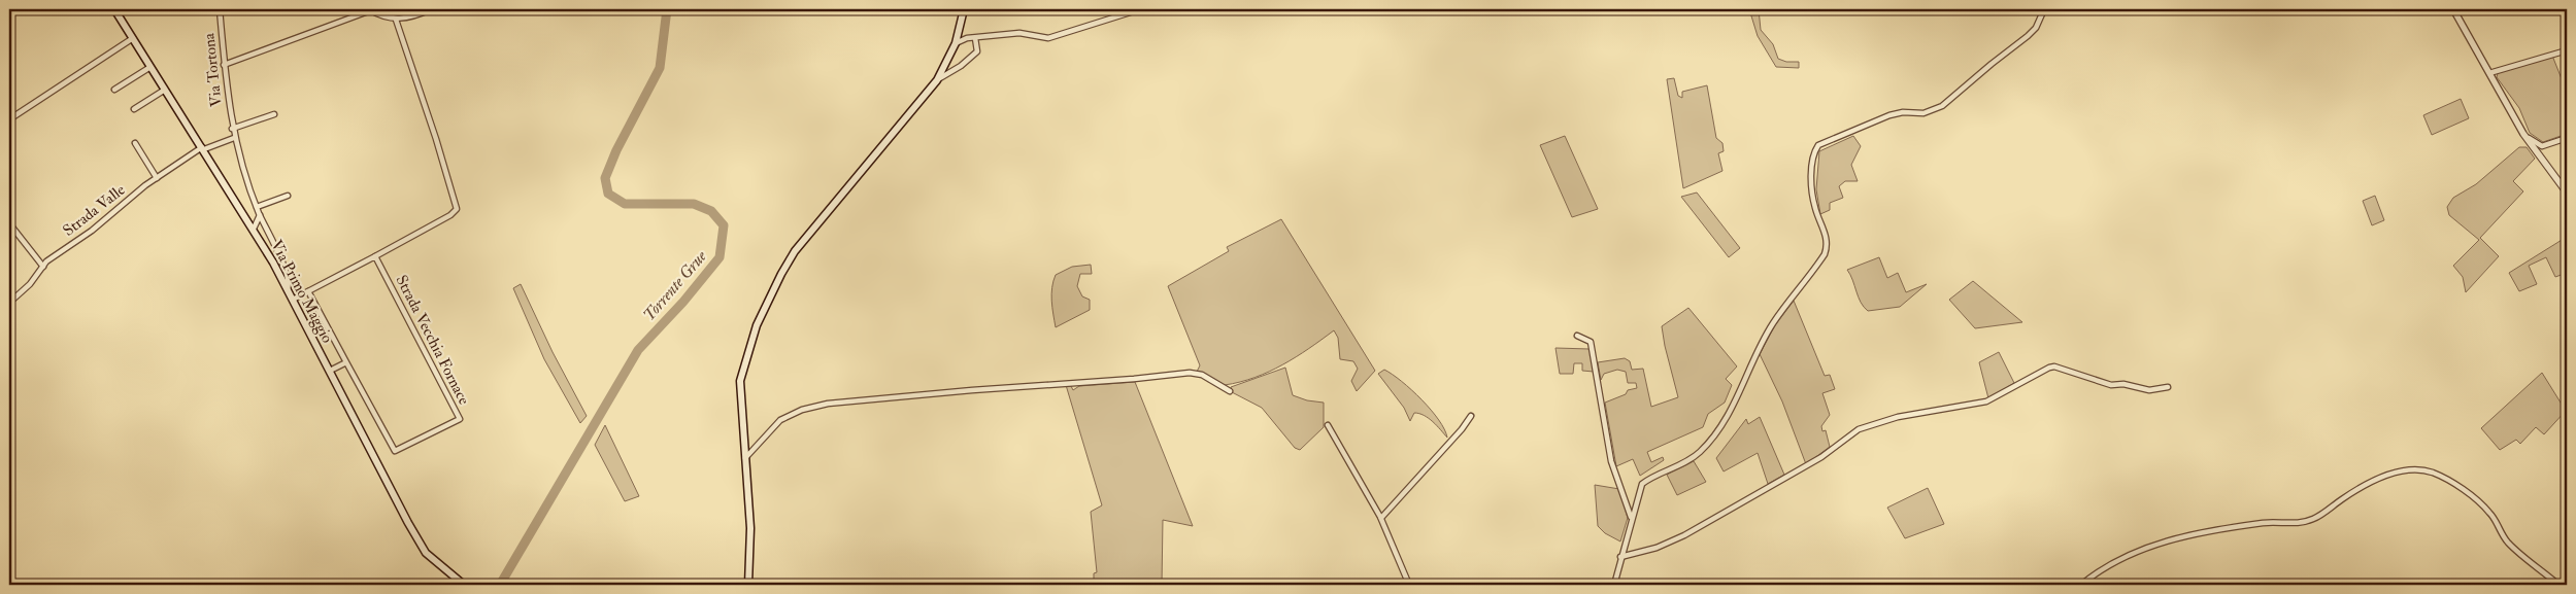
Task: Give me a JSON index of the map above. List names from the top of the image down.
{
  "streets": {
    "main road": ["Via Primo Maggio"],
    "street": ["Via Tortona", "Strada Valle", "Strada Vecchia Fornace"]
  },
  "crossings": [
    ["Via Tortona", "Strada Valle"],
    ["Via Tortona", "Via Primo Maggio"],
    ["Strada Valle", "Via Primo Maggio"]
  ],
  "water": ["Torrente Grue"]
}
